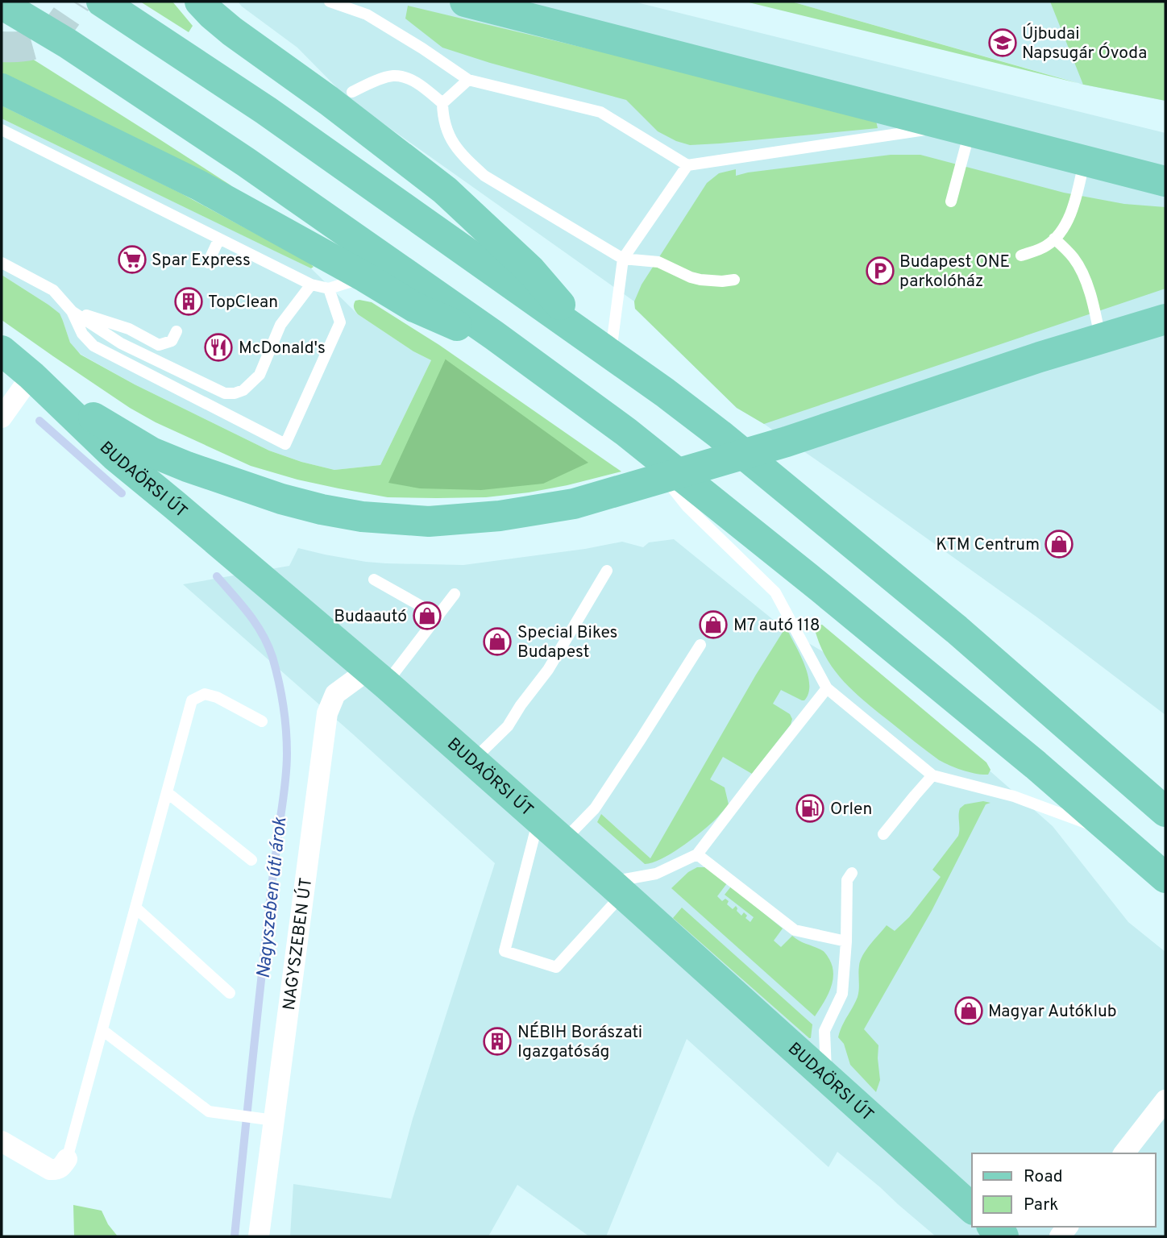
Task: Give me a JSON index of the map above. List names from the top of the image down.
{
  "streets": {
    "main road": ["BUDAÖRSI ÚT"],
    "street": ["NAGYSZEBEN ÚT"]
  },
  "crossings": [
    ["BUDAÖRSI ÚT", "NAGYSZEBEN ÚT"]
  ],
  "water": ["Nagyszeben úti árok"],
  "places": {
    "school or university": ["Újbudai Napsugár Óvoda"],
    "supermarket": ["Spar Express"],
    "parking": ["Budapest ONE parkolóház"],
    "building": ["TopClean", "NÉBIH Borászati Igazgatóság"],
    "restaurant": ["McDonald's"],
    "shop": [
      "KTM Centrum",
      "Budaautó",
      "M7 autó 118",
      "Special Bikes Budapest",
      "Magyar Autóklub"
    ],
    "fuel station": ["Orlen"]
  },
  "legend": ["Road", "Park"]
}
